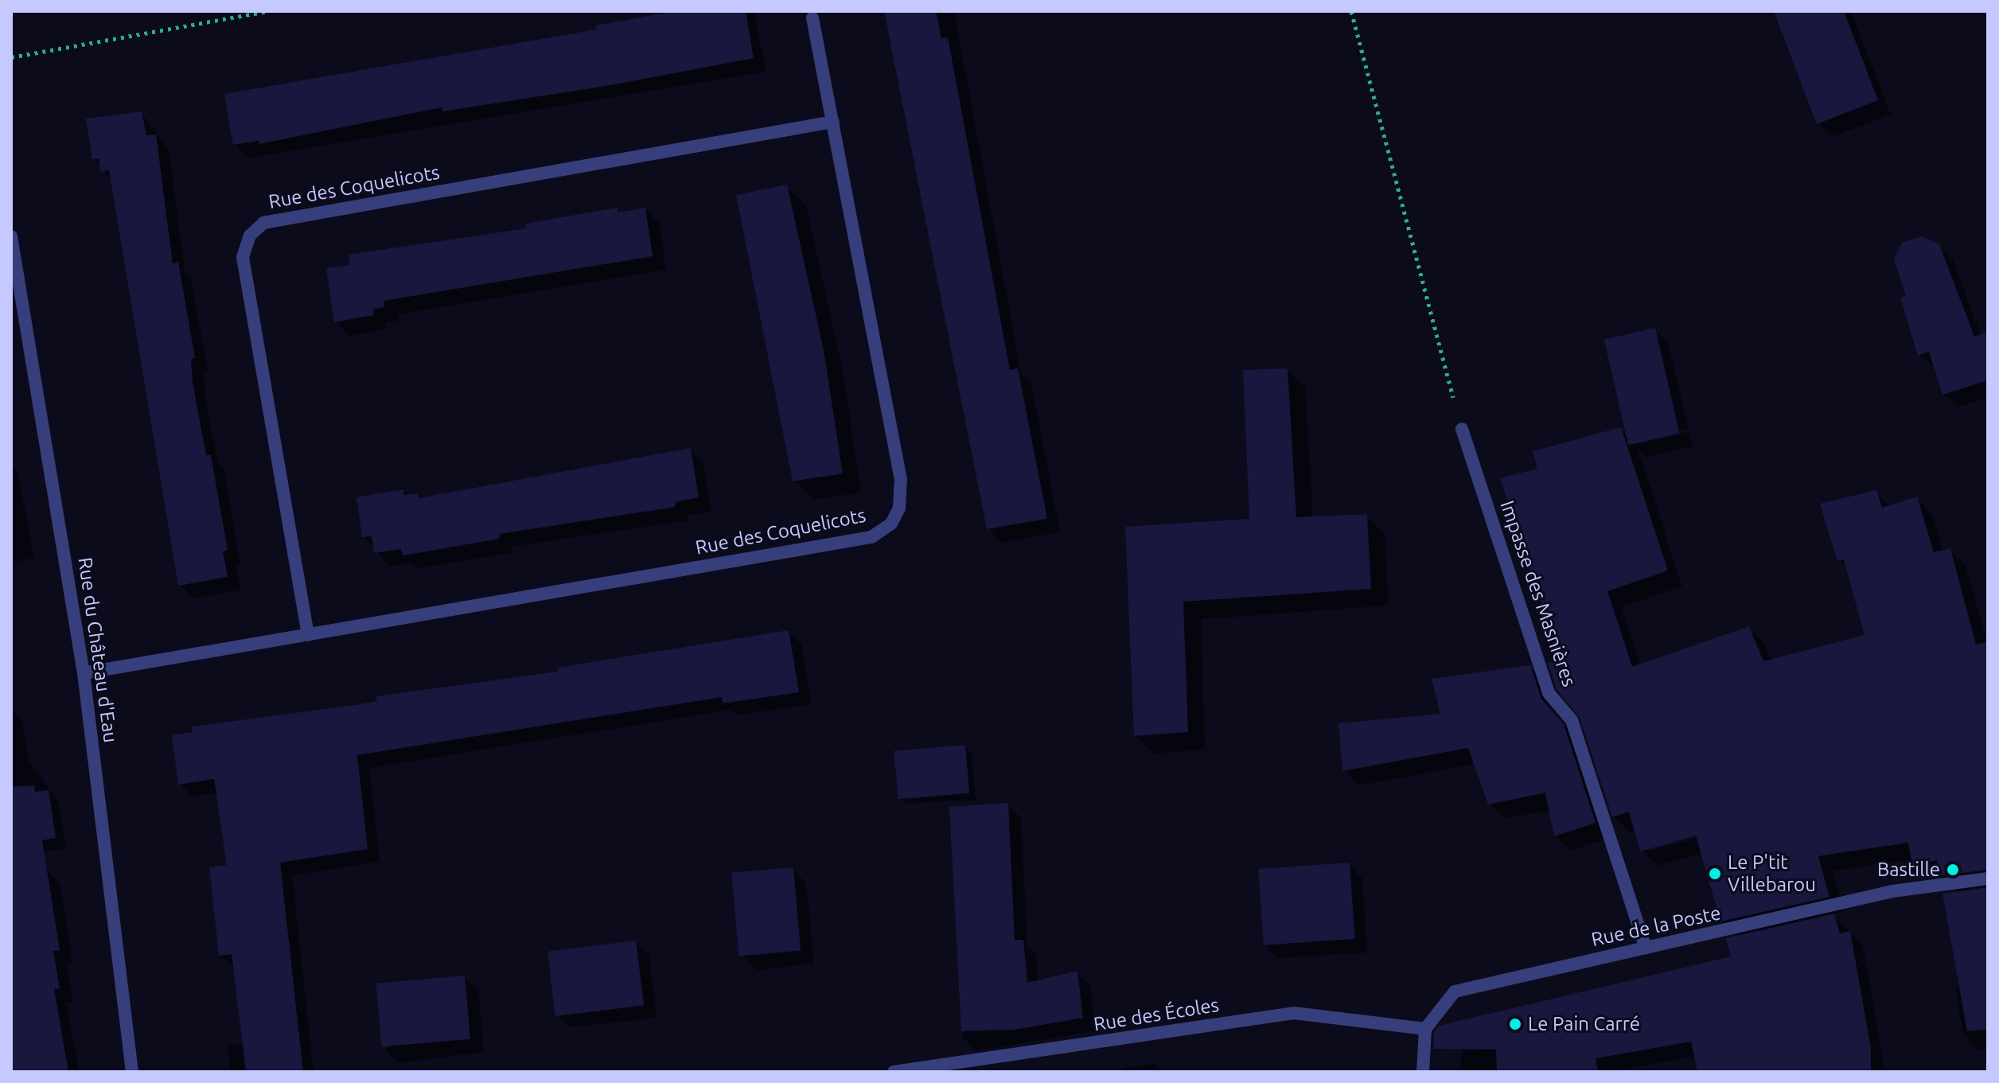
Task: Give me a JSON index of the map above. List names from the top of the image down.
{
  "streets": {
    "street": [
      "Rue des Coquelicots",
      "Impasse des Masnières",
      "Rue du Château d'Eau",
      "Rue de la Poste",
      "Rue des Écoles"
    ]
  },
  "crossings": [
    ["Rue des Coquelicots", "Rue du Château d'Eau"],
    ["Impasse des Masnières", "Rue de la Poste"],
    ["Rue de la Poste", "Rue des Écoles"]
  ],
  "places": ["Bastille", "Le P'tit Villebarou", "Le Pain Carré"]
}
